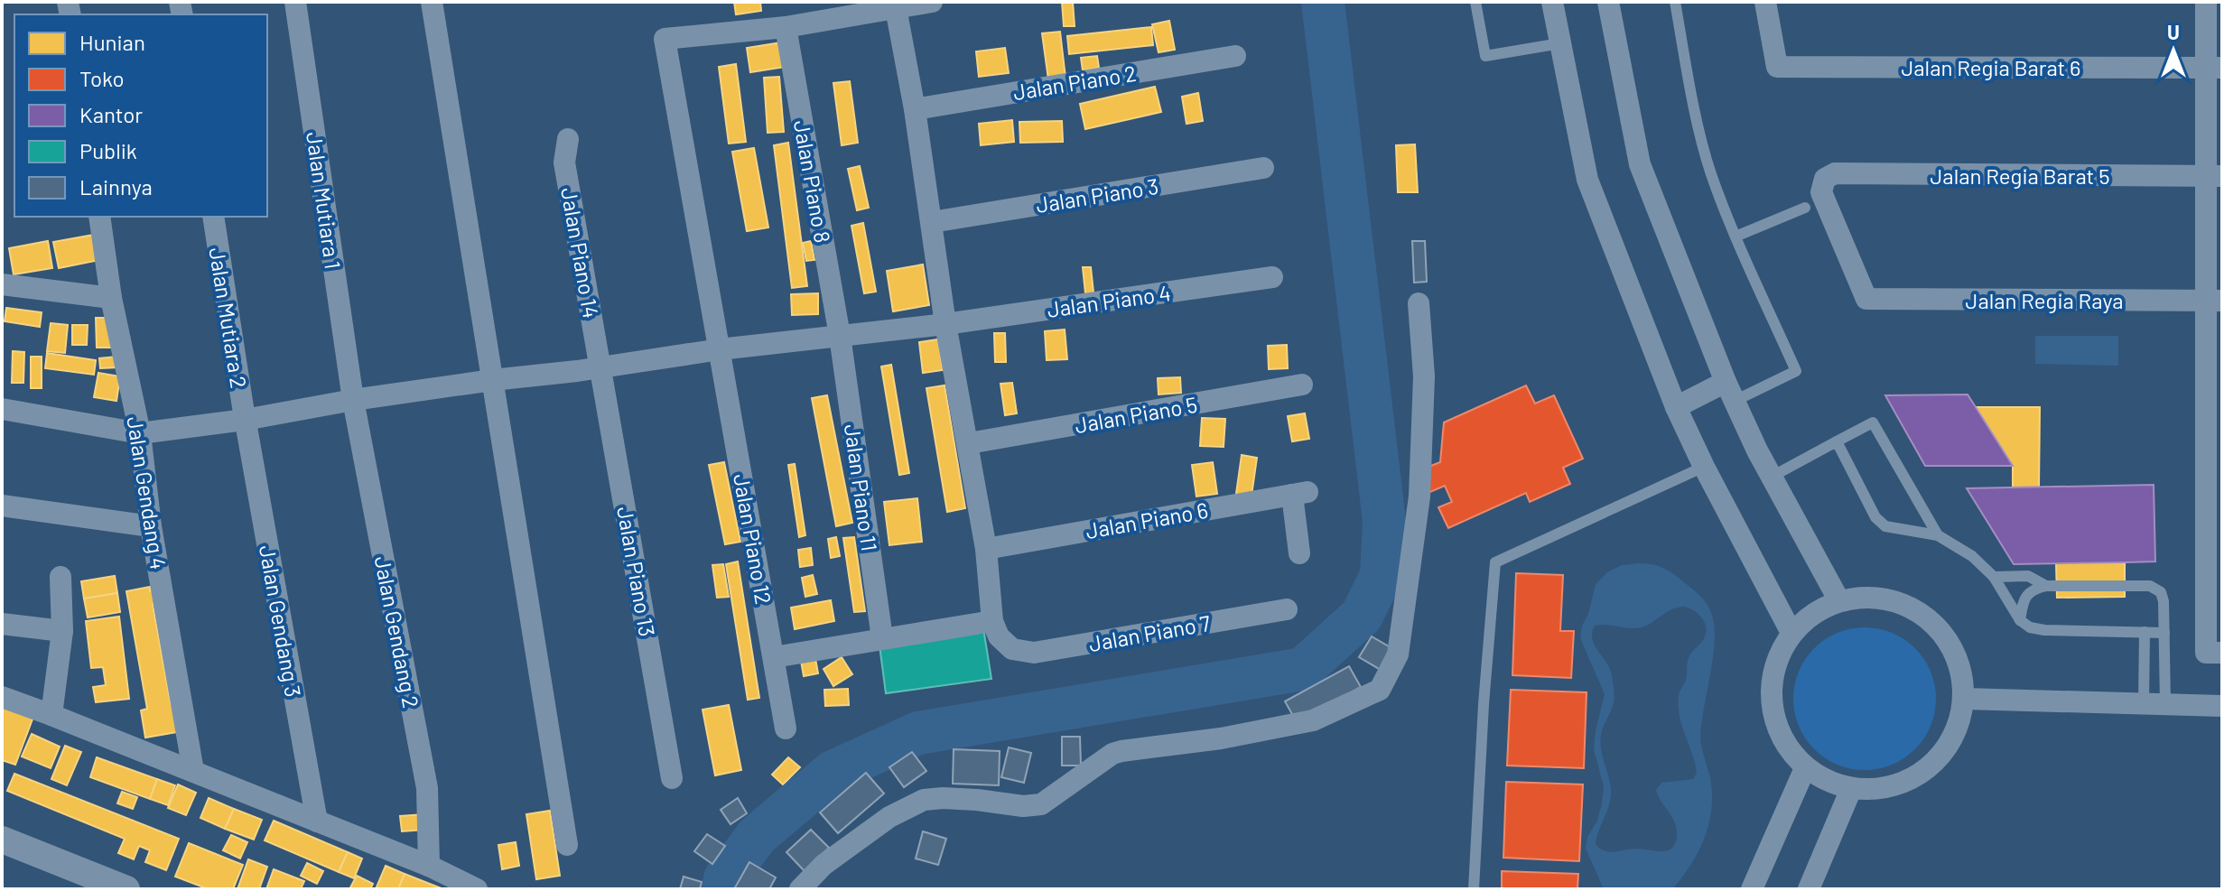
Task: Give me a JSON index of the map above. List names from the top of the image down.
{
  "streets": {
    "street": [
      "Jalan Regia Barat 6",
      "Jalan Piano 2",
      "Jalan Regia Barat 5",
      "Jalan Piano 8",
      "Jalan Piano 3",
      "Jalan Mutiara 1",
      "Jalan Piano 14",
      "Jalan Regia Raya",
      "Jalan Piano 4",
      "Jalan Mutiara 2",
      "Jalan Piano 5",
      "Jalan Piano 11",
      "Jalan Gendang 4",
      "Jalan Piano 6",
      "Jalan Piano 12",
      "Jalan Piano 13",
      "Jalan Gendang 3",
      "Jalan Gendang 2",
      "Jalan Piano 7"
    ]
  },
  "crossings": [
    ["Jalan Regia Barat 5", "Jalan Regia Raya"],
    ["Jalan Piano 8", "Jalan Piano 4"],
    ["Jalan Piano 8", "Jalan Piano 11"],
    ["Jalan Piano 8", "Jalan Piano 12"],
    ["Jalan Mutiara 1", "Jalan Piano 4"],
    ["Jalan Mutiara 1", "Jalan Gendang 2"],
    ["Jalan Piano 14", "Jalan Piano 4"],
    ["Jalan Piano 14", "Jalan Piano 13"],
    ["Jalan Piano 4", "Jalan Mutiara 2"],
    ["Jalan Piano 4", "Jalan Piano 11"],
    ["Jalan Piano 4", "Jalan Gendang 4"],
    ["Jalan Piano 4", "Jalan Piano 12"],
    ["Jalan Piano 4", "Jalan Piano 13"],
    ["Jalan Piano 4", "Jalan Gendang 3"],
    ["Jalan Piano 4", "Jalan Gendang 2"],
    ["Jalan Mutiara 2", "Jalan Gendang 3"]
  ],
  "legend": [
    "Hunian",
    "Toko",
    "Kantor",
    "Publik",
    "Lainnya"
  ],
  "north": "top"
}
